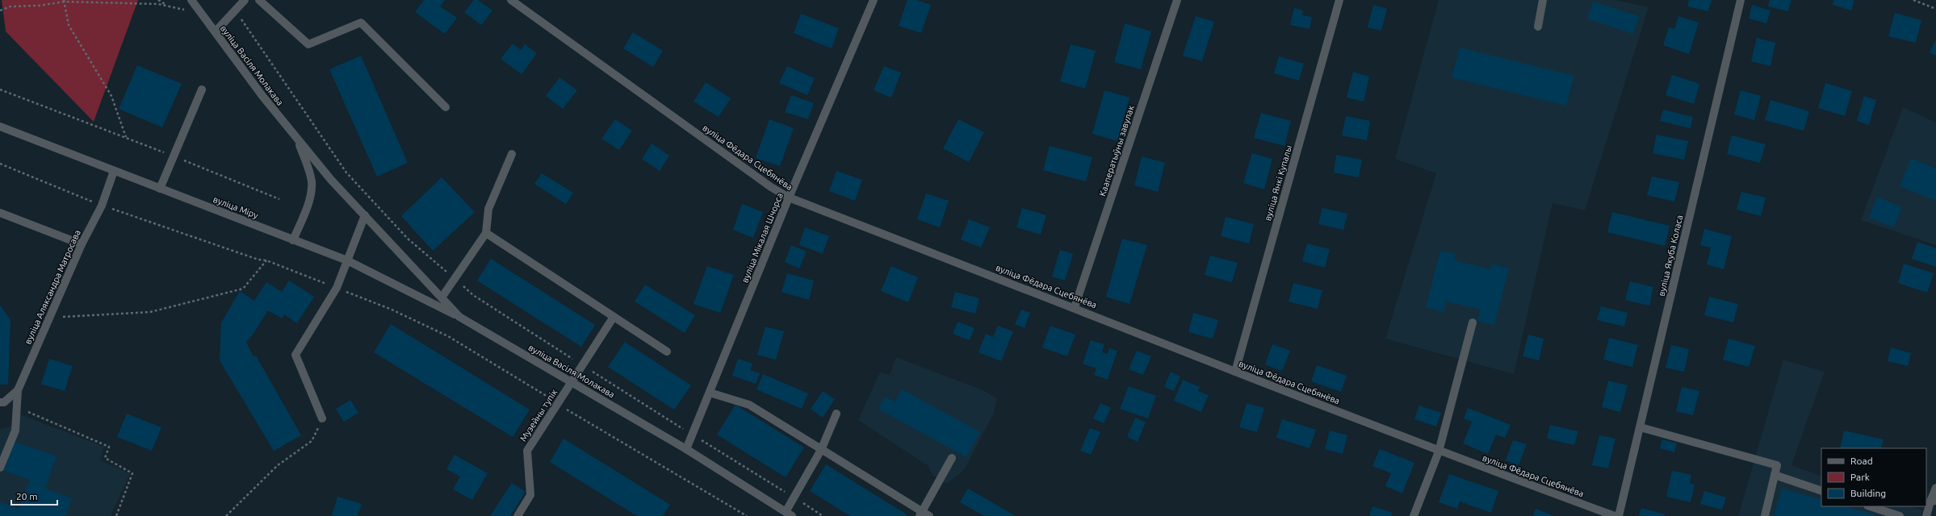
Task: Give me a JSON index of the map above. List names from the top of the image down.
{
  "streets": {
    "street": [
      "вуліца Васіля Молакава",
      "Кааператыўны завулак",
      "вуліца Фёдара Сцебянёва",
      "вуліца Янкі Купалы",
      "вуліца Міру",
      "вуліца Мікалая Шчорса",
      "вуліца Якуба Коласа",
      "вуліца Аляксандра Матросава",
      "Музейны тупік"
    ]
  },
  "crossings": [
    ["вуліца Васіля Молакава", "вуліца Міру"],
    ["вуліца Васіля Молакава", "вуліца Мікалая Шчорса"],
    ["вуліца Васіля Молакава", "Музейны тупік"],
    ["Кааператыўны завулак", "вуліца Фёдара Сцебянёва"],
    ["вуліца Фёдара Сцебянёва", "вуліца Янкі Купалы"],
    ["вуліца Фёдара Сцебянёва", "вуліца Мікалая Шчорса"],
    ["вуліца Міру", "вуліца Аляксандра Матросава"]
  ],
  "legend": ["Road", "Park", "Building"],
  "scale_bar": "20 m"
}
